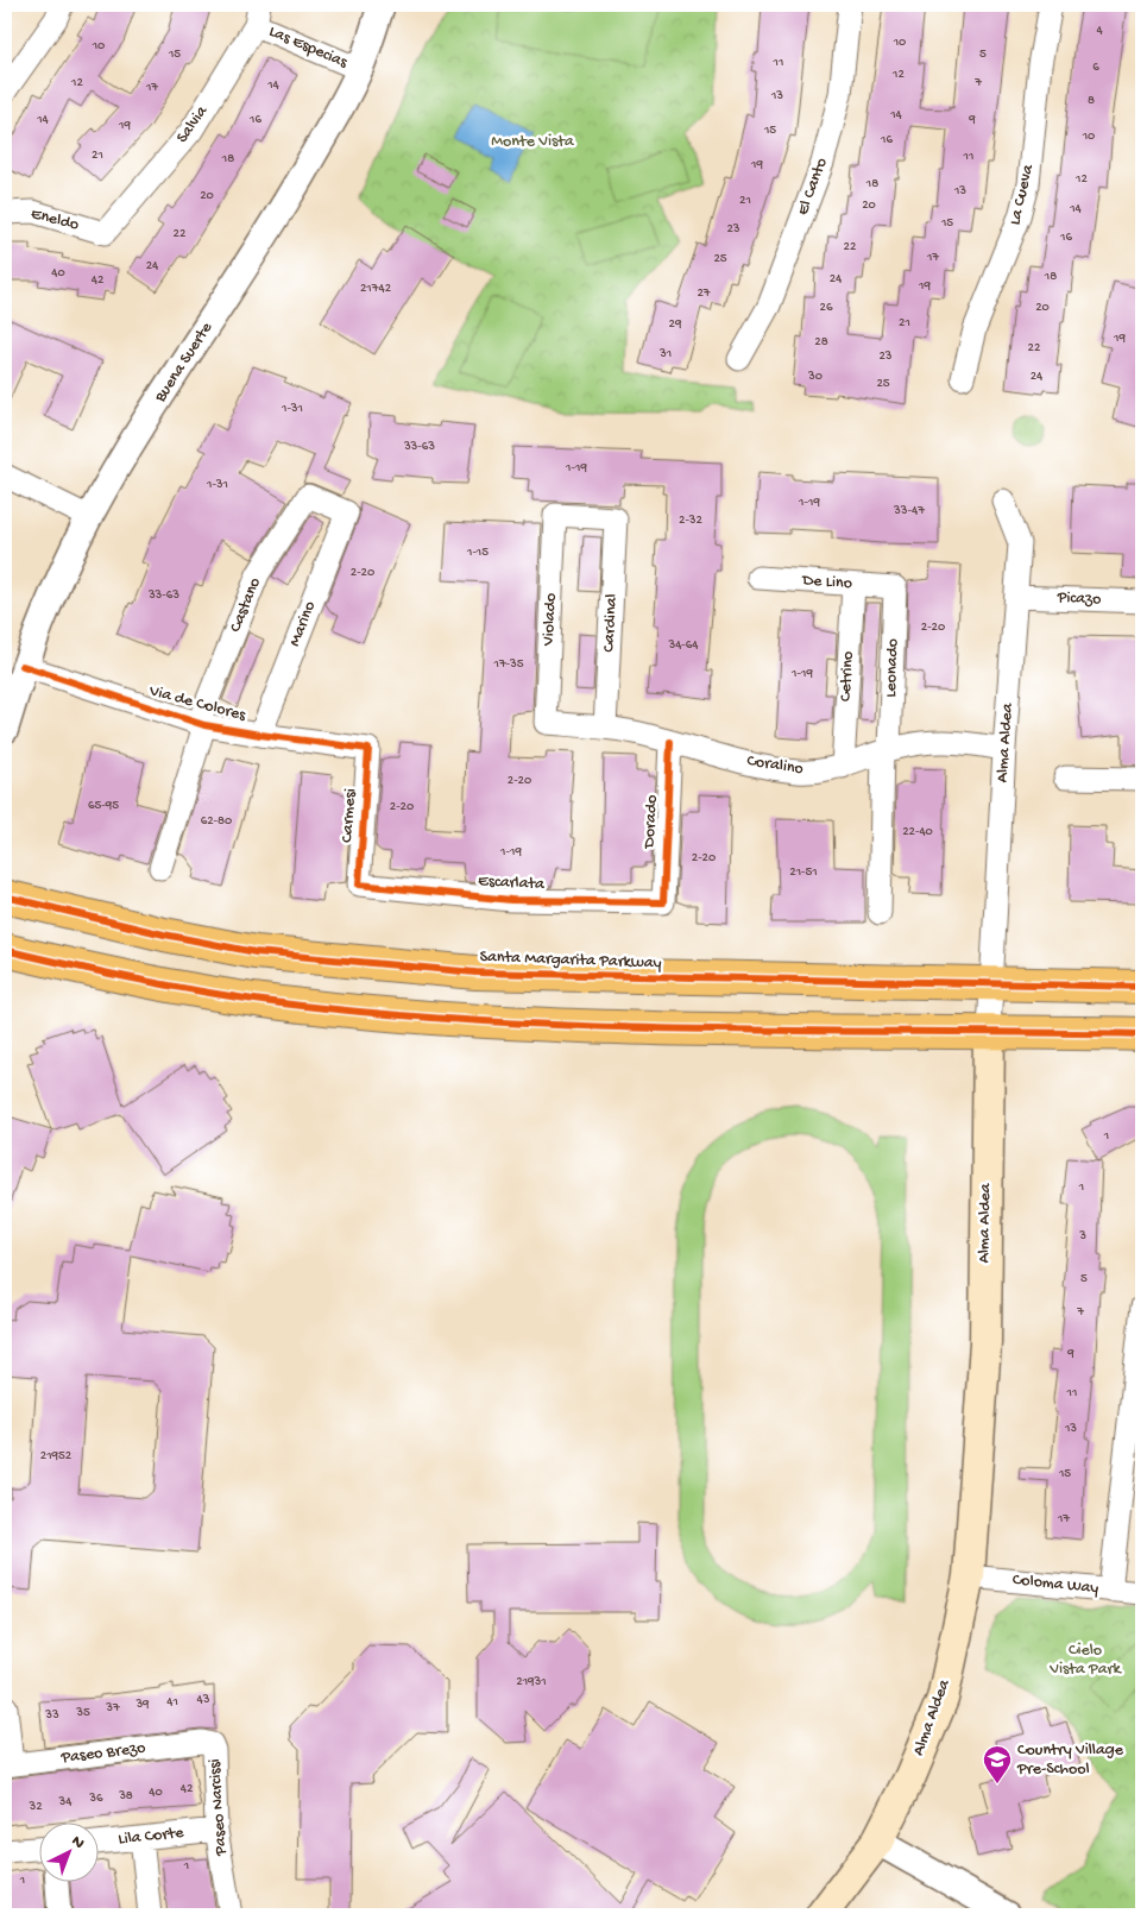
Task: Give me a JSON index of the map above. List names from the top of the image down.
{
  "streets": {
    "main road": ["Alma Aldea", "Santa Margarita Parkway"],
    "street": [
      "Las Especias",
      "Salvia",
      "El Canto",
      "La Cueva",
      "Eneldo",
      "Buena Suerte",
      "De Lino",
      "Picazo",
      "Castano",
      "Violado",
      "Cardinal",
      "Marino",
      "Leonado",
      "Cetrino",
      "Via de Colores",
      "Coralino",
      "Carmesi",
      "Dorado",
      "Escarlata",
      "Coloma Way",
      "Paseo Brezo",
      "Paseo Narcissi",
      "Lila Corte"
    ]
  },
  "crossings": [
    ["Las Especias", "Salvia"],
    ["Las Especias", "Buena Suerte"],
    ["Salvia", "Eneldo"],
    ["Buena Suerte", "Via de Colores"],
    ["De Lino", "Leonado"],
    ["De Lino", "Cetrino"],
    ["Picazo", "Alma Aldea"],
    ["Castano", "Marino"],
    ["Castano", "Via de Colores"],
    ["Violado", "Cardinal"],
    ["Violado", "Coralino"],
    ["Cardinal", "Coralino"],
    ["Marino", "Via de Colores"],
    ["Leonado", "Coralino"],
    ["Cetrino", "Coralino"],
    ["Via de Colores", "Carmesi"],
    ["Alma Aldea", "Coralino"],
    ["Alma Aldea", "Santa Margarita Parkway"],
    ["Alma Aldea", "Coloma Way"],
    ["Coralino", "Dorado"],
    ["Carmesi", "Escarlata"],
    ["Dorado", "Escarlata"],
    ["Paseo Brezo", "Paseo Narcissi"],
    ["Paseo Narcissi", "Lila Corte"]
  ],
  "parks": ["Monte Vista", "Cielo Vista Park"],
  "places": {
    "school or university": ["Country Village Pre-School"]
  },
  "house_numbers": [
    "4",
    "10",
    "10",
    "15",
    "5",
    "11",
    "6",
    "12",
    "12",
    "7",
    "14",
    "17",
    "13",
    "8",
    "14",
    "14",
    "16",
    "9",
    "19",
    "15",
    "10",
    "16",
    "21",
    "11",
    "18",
    "19",
    "12",
    "18",
    "13",
    "20",
    "21",
    "20",
    "14",
    "15",
    "23",
    "22",
    "16",
    "22",
    "17",
    "25",
    "24",
    "40",
    "18",
    "24",
    "42",
    "19",
    "21742",
    "27",
    "26",
    "20",
    "21",
    "29",
    "19",
    "28",
    "22",
    "31",
    "23",
    "30",
    "24",
    "25",
    "1-31",
    "33-63",
    "1-19",
    "1-31",
    "1-19",
    "33-47",
    "2-32",
    "1-15",
    "2-20",
    "33-63",
    "2-20",
    "34-64",
    "17-35",
    "1-19",
    "2-20",
    "65-95",
    "2-20",
    "62-80",
    "22-40",
    "1-19",
    "2-20",
    "21-51",
    "1",
    "1",
    "3",
    "5",
    "7",
    "9",
    "11",
    "13",
    "21952",
    "15",
    "17",
    "21931",
    "43",
    "41",
    "39",
    "37",
    "35",
    "33",
    "42",
    "40",
    "38",
    "36",
    "34",
    "32",
    "1",
    "1"
  ],
  "north": "top right"
}
